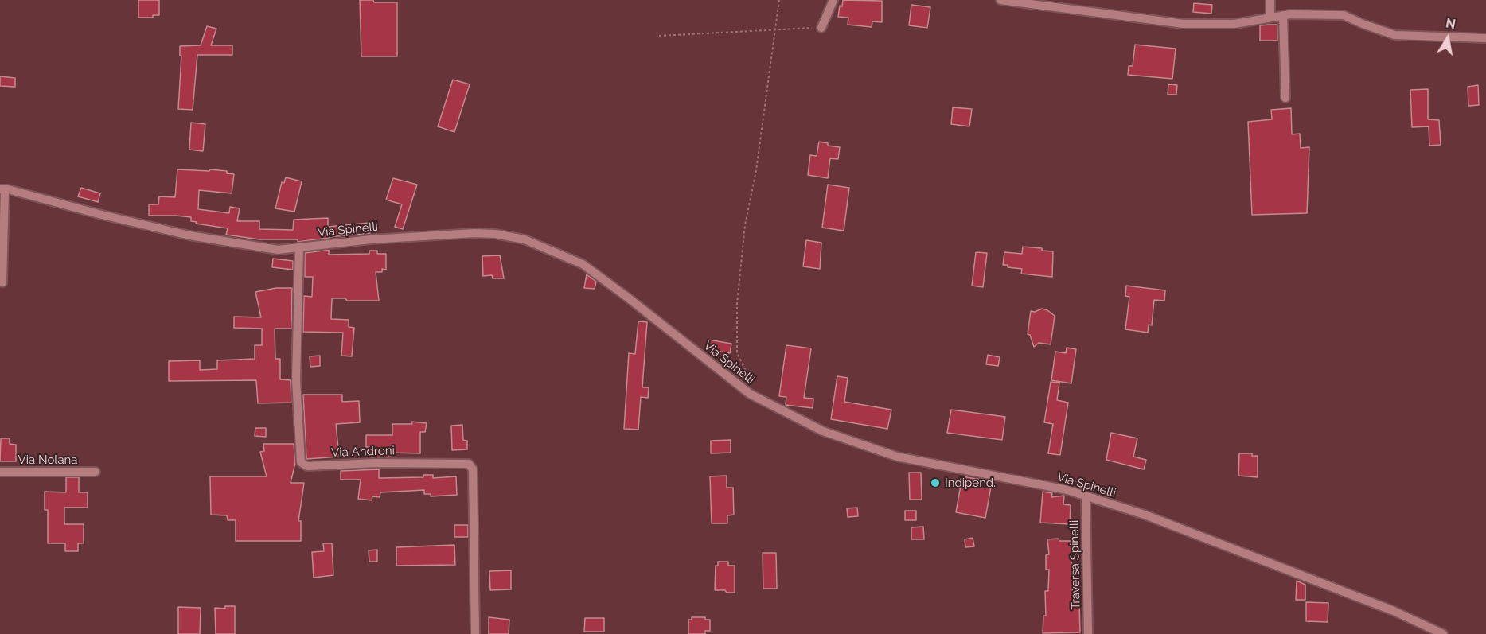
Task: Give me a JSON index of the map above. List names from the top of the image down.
{
  "streets": {
    "street": [
      "Via Spinelli",
      "Via Androni",
      "Via Nolana",
      "Traversa Spinelli"
    ]
  },
  "crossings": [
    ["Via Spinelli", "Via Androni"],
    ["Via Spinelli", "Traversa Spinelli"]
  ],
  "places": ["Indipend."],
  "north": "top"
}
